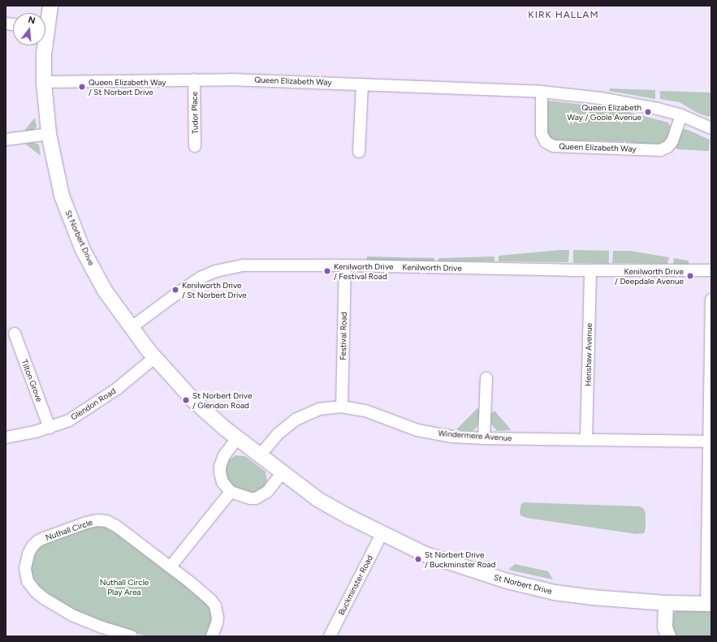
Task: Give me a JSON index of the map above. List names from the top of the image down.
{
  "streets": {
    "street": [
      "Queen Elizabeth Way",
      "Tudor Place",
      "St Norbert Drive",
      "Kenilworth Drive",
      "Festival Road",
      "Henshaw Avenue",
      "Tilton Grove",
      "Glendon Road",
      "Windermere Avenue",
      "Nuthall Circle",
      "Buckminster Road"
    ]
  },
  "crossings": [
    ["Queen Elizabeth Way", "Tudor Place"],
    ["Queen Elizabeth Way", "St Norbert Drive"],
    ["St Norbert Drive", "Kenilworth Drive"],
    ["St Norbert Drive", "Glendon Road"],
    ["St Norbert Drive", "Windermere Avenue"],
    ["St Norbert Drive", "Buckminster Road"],
    ["Kenilworth Drive", "Festival Road"],
    ["Kenilworth Drive", "Henshaw Avenue"],
    ["Festival Road", "Windermere Avenue"],
    ["Henshaw Avenue", "Windermere Avenue"],
    ["Tilton Grove", "Glendon Road"]
  ],
  "districts": ["KIRK HALLAM"],
  "parks": ["Nuthall Circle Play Area"],
  "places": [
    "Queen Elizabeth Way / St Norbert Drive",
    "Queen Elizabeth Way / Goole Avenue",
    "Kenilworth Drive / Festival Road",
    "Kenilworth Drive / Deepdale Avenue",
    "Kenilworth Drive / St Norbert Drive",
    "St Norbert Drive / Glendon Road",
    "St Norbert Drive / Buckminster Road"
  ],
  "north": "top"
}
